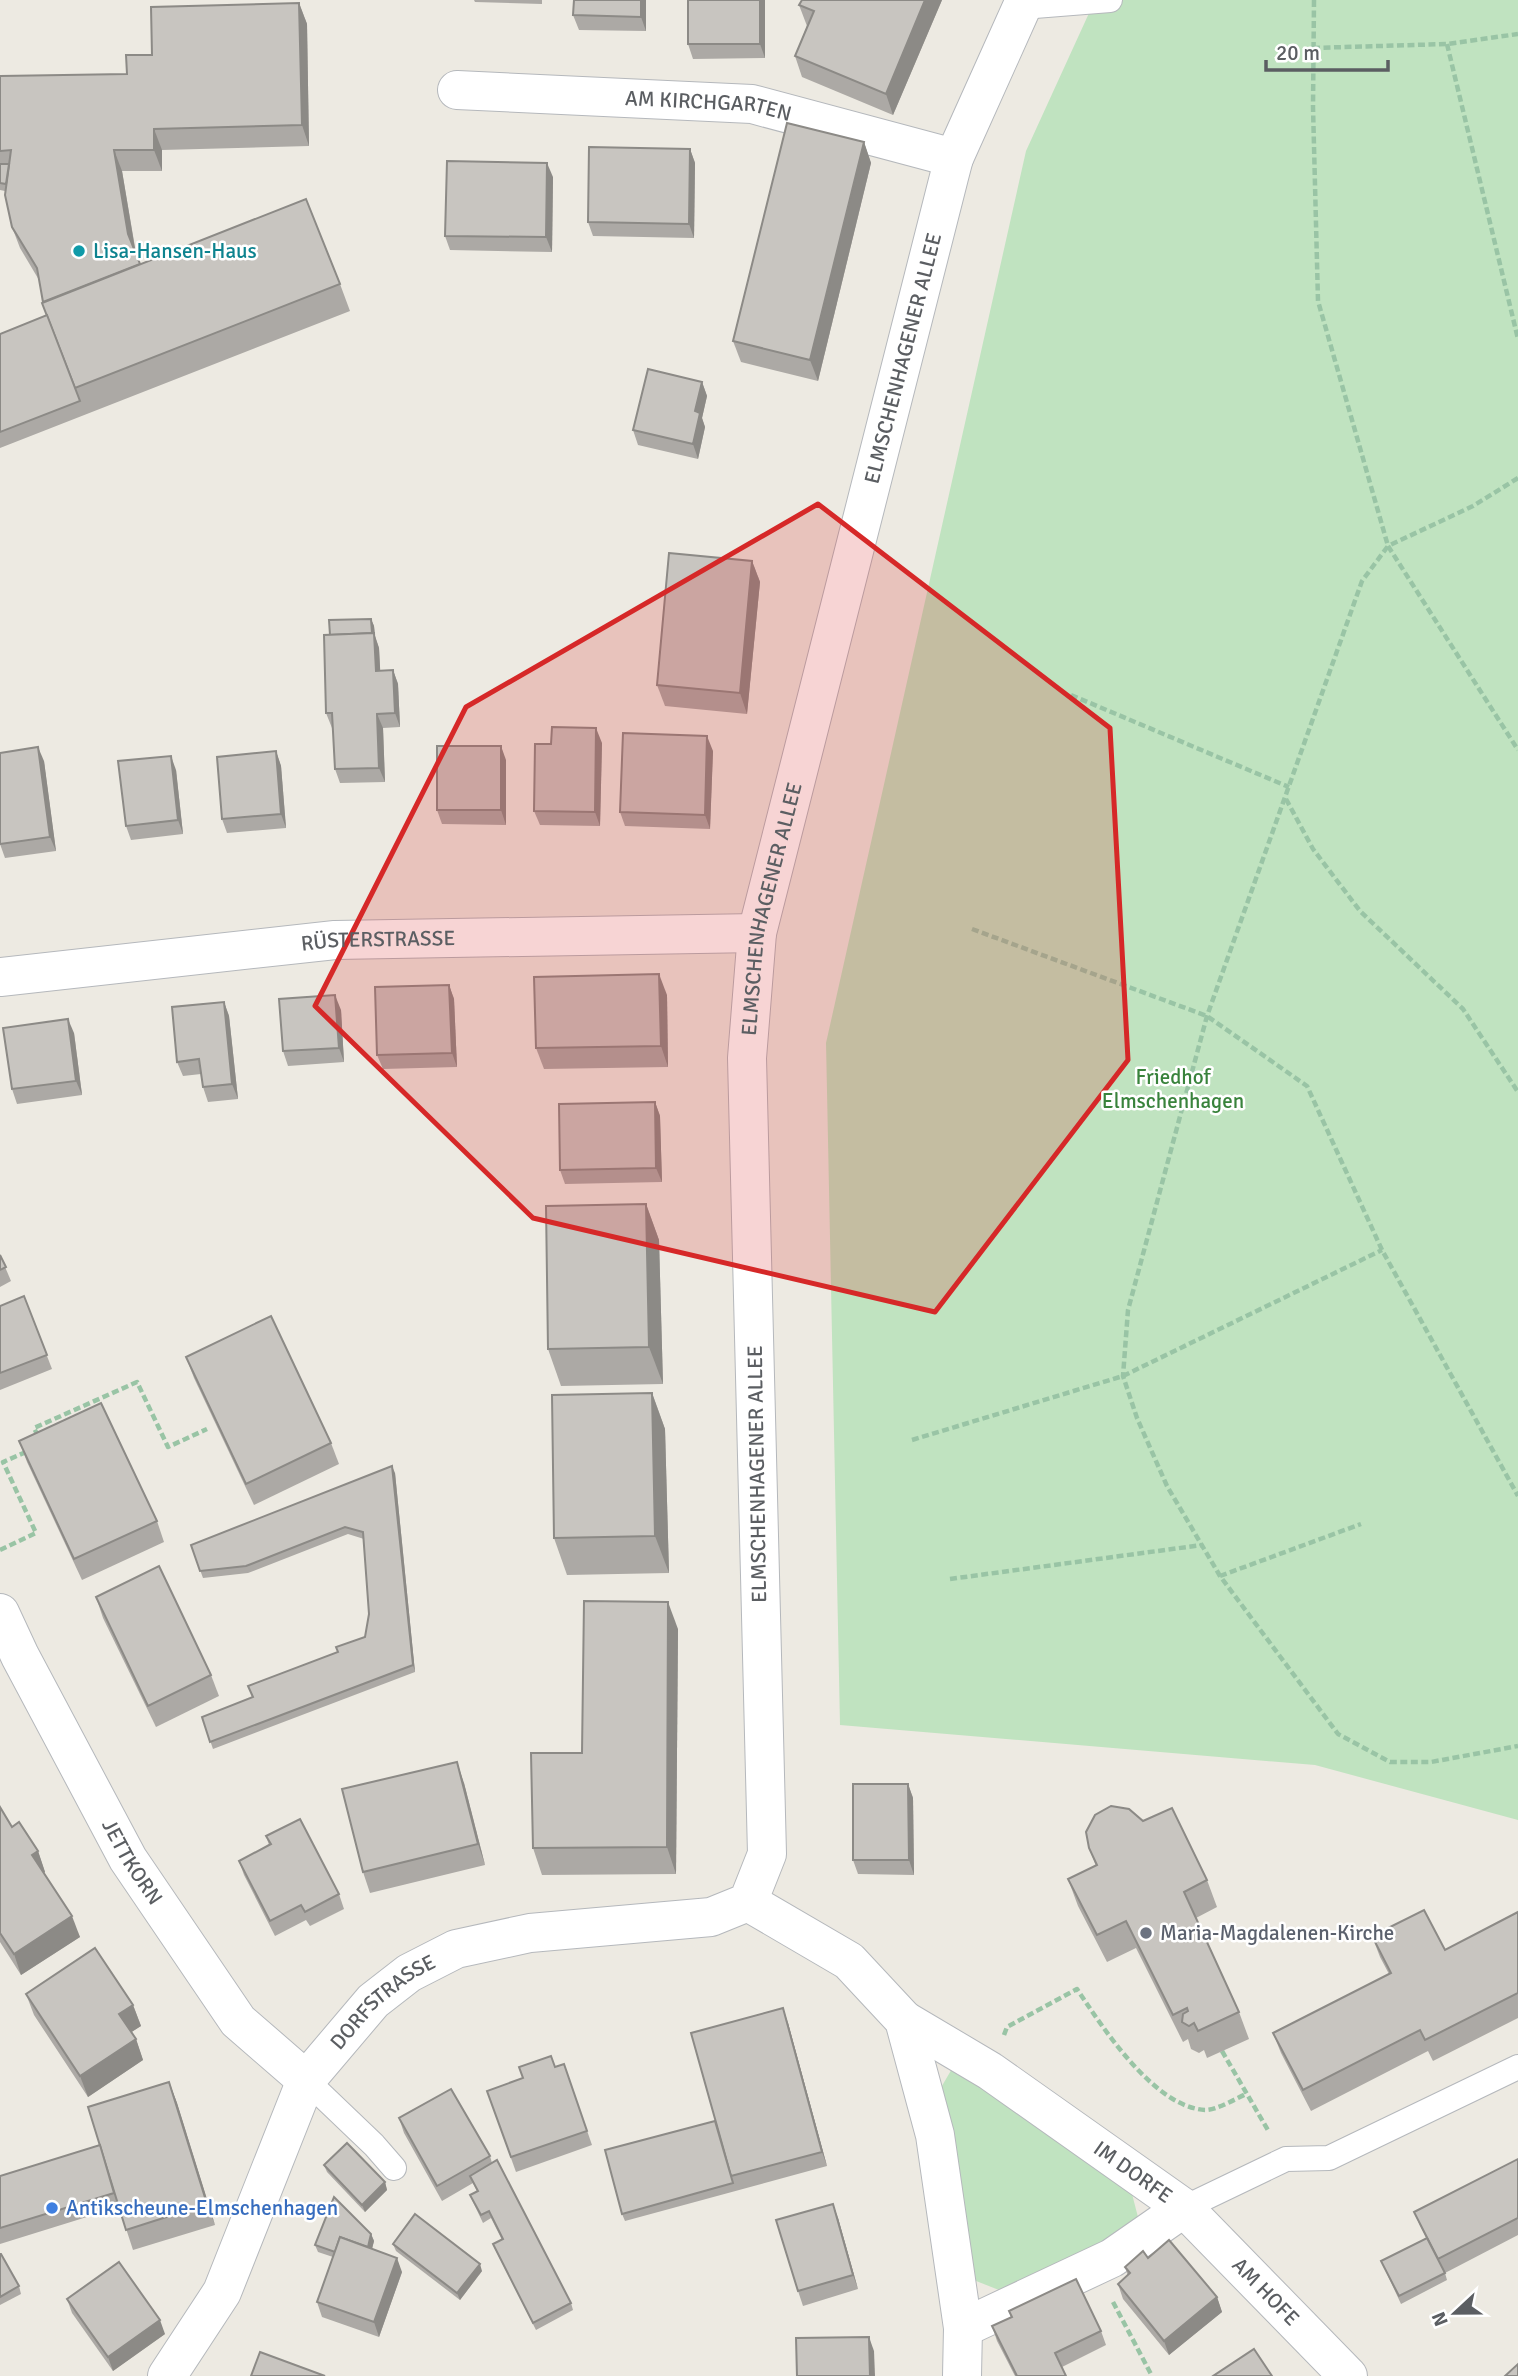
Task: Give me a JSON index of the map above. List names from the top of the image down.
{
  "streets": {
    "street": [
      "AM KIRCHGARTEN",
      "ELMSCHENHAGENER ALLEE",
      "RÜSTERSTRASSE",
      "JETTKORN",
      "DORFSTRASSE",
      "IM DORFE",
      "AM HOFE"
    ]
  },
  "crossings": [
    ["AM KIRCHGARTEN", "ELMSCHENHAGENER ALLEE"],
    ["ELMSCHENHAGENER ALLEE", "RÜSTERSTRASSE"],
    ["ELMSCHENHAGENER ALLEE", "DORFSTRASSE"],
    ["ELMSCHENHAGENER ALLEE", "IM DORFE"],
    ["JETTKORN", "DORFSTRASSE"],
    ["DORFSTRASSE", "IM DORFE"],
    ["IM DORFE", "AM HOFE"]
  ],
  "parks": ["Friedhof Elmschenhagen"],
  "places": ["Lisa-Hansen-Haus", "Maria-Magdalenen-Kirche", "Antikscheune-Elmschenhagen"],
  "scale_bar": "20 m",
  "north": "left"
}
